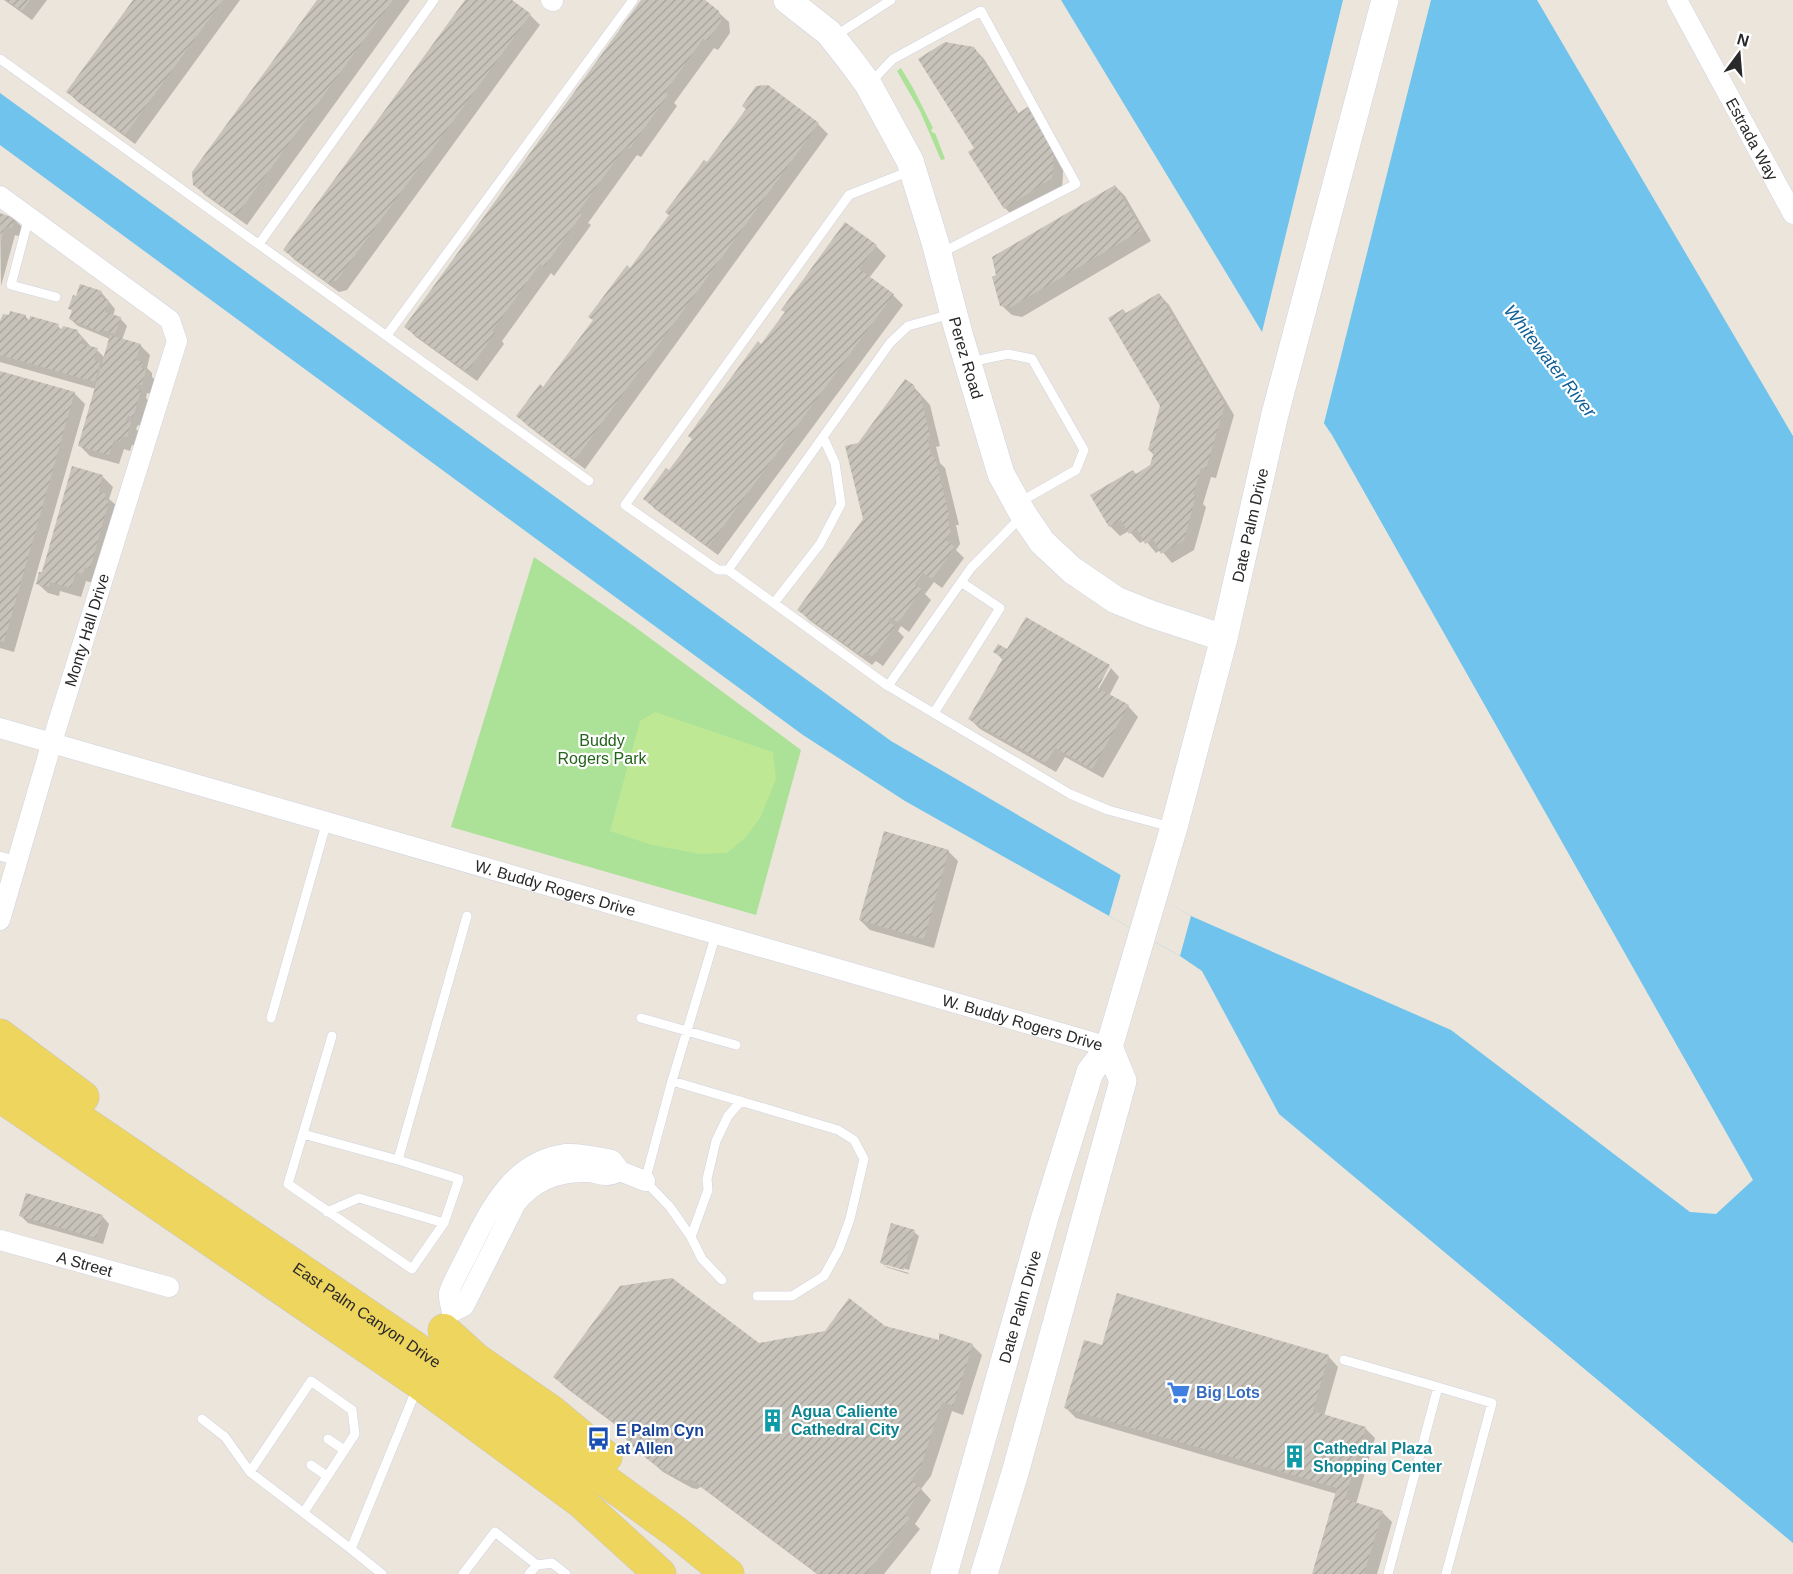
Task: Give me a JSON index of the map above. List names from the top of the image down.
{
  "streets": {
    "main road": ["Perez Road", "Date Palm Drive", "East Palm Canyon Drive"],
    "street": [
      "Estrada Way",
      "Monty Hall Drive",
      "W. Buddy Rogers Drive",
      "A Street"
    ]
  },
  "crossings": [
    ["Perez Road", "Date Palm Drive"],
    ["Date Palm Drive", "W. Buddy Rogers Drive"],
    ["Monty Hall Drive", "W. Buddy Rogers Drive"]
  ],
  "water": ["Whitewater River"],
  "parks": ["Buddy Rogers Park"],
  "places": {
    "supermarket": ["Big Lots"],
    "building": ["Agua Caliente Cathedral City", "Cathedral Plaza Shopping Center"],
    "bus stop": ["E Palm Cyn at Allen"]
  },
  "north": "top"
}
